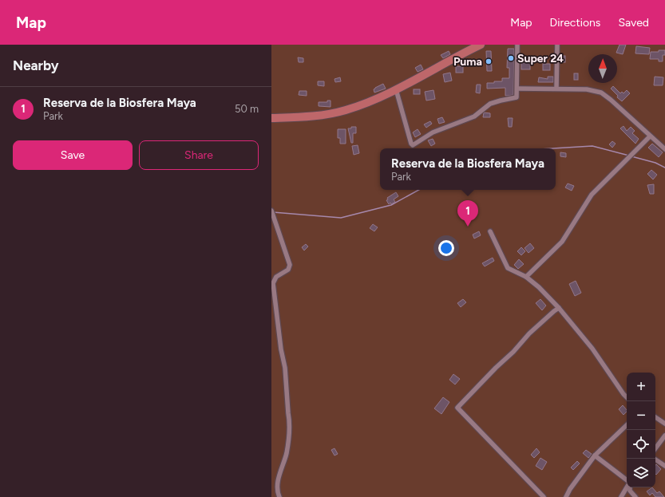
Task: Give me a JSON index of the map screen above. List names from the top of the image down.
{
  "places": ["Super 24", "Puma"],
  "north": "top",
  "page": {
    "header": "Map",
    "nav": ["Map", "Directions", "Saved"],
    "heading": "Nearby",
    "list": [
      {
        "mark": "1",
        "name": "Reserva de la Biosfera Maya",
        "note": "Park",
        "value": "50 m"
      }
    ],
    "buttons": ["Save", "Share"],
    "popup": ["Reserva de la Biosfera Maya", "Park"],
    "pins": "1",
    "map_buttons": ["+", "−"]
  }
}
